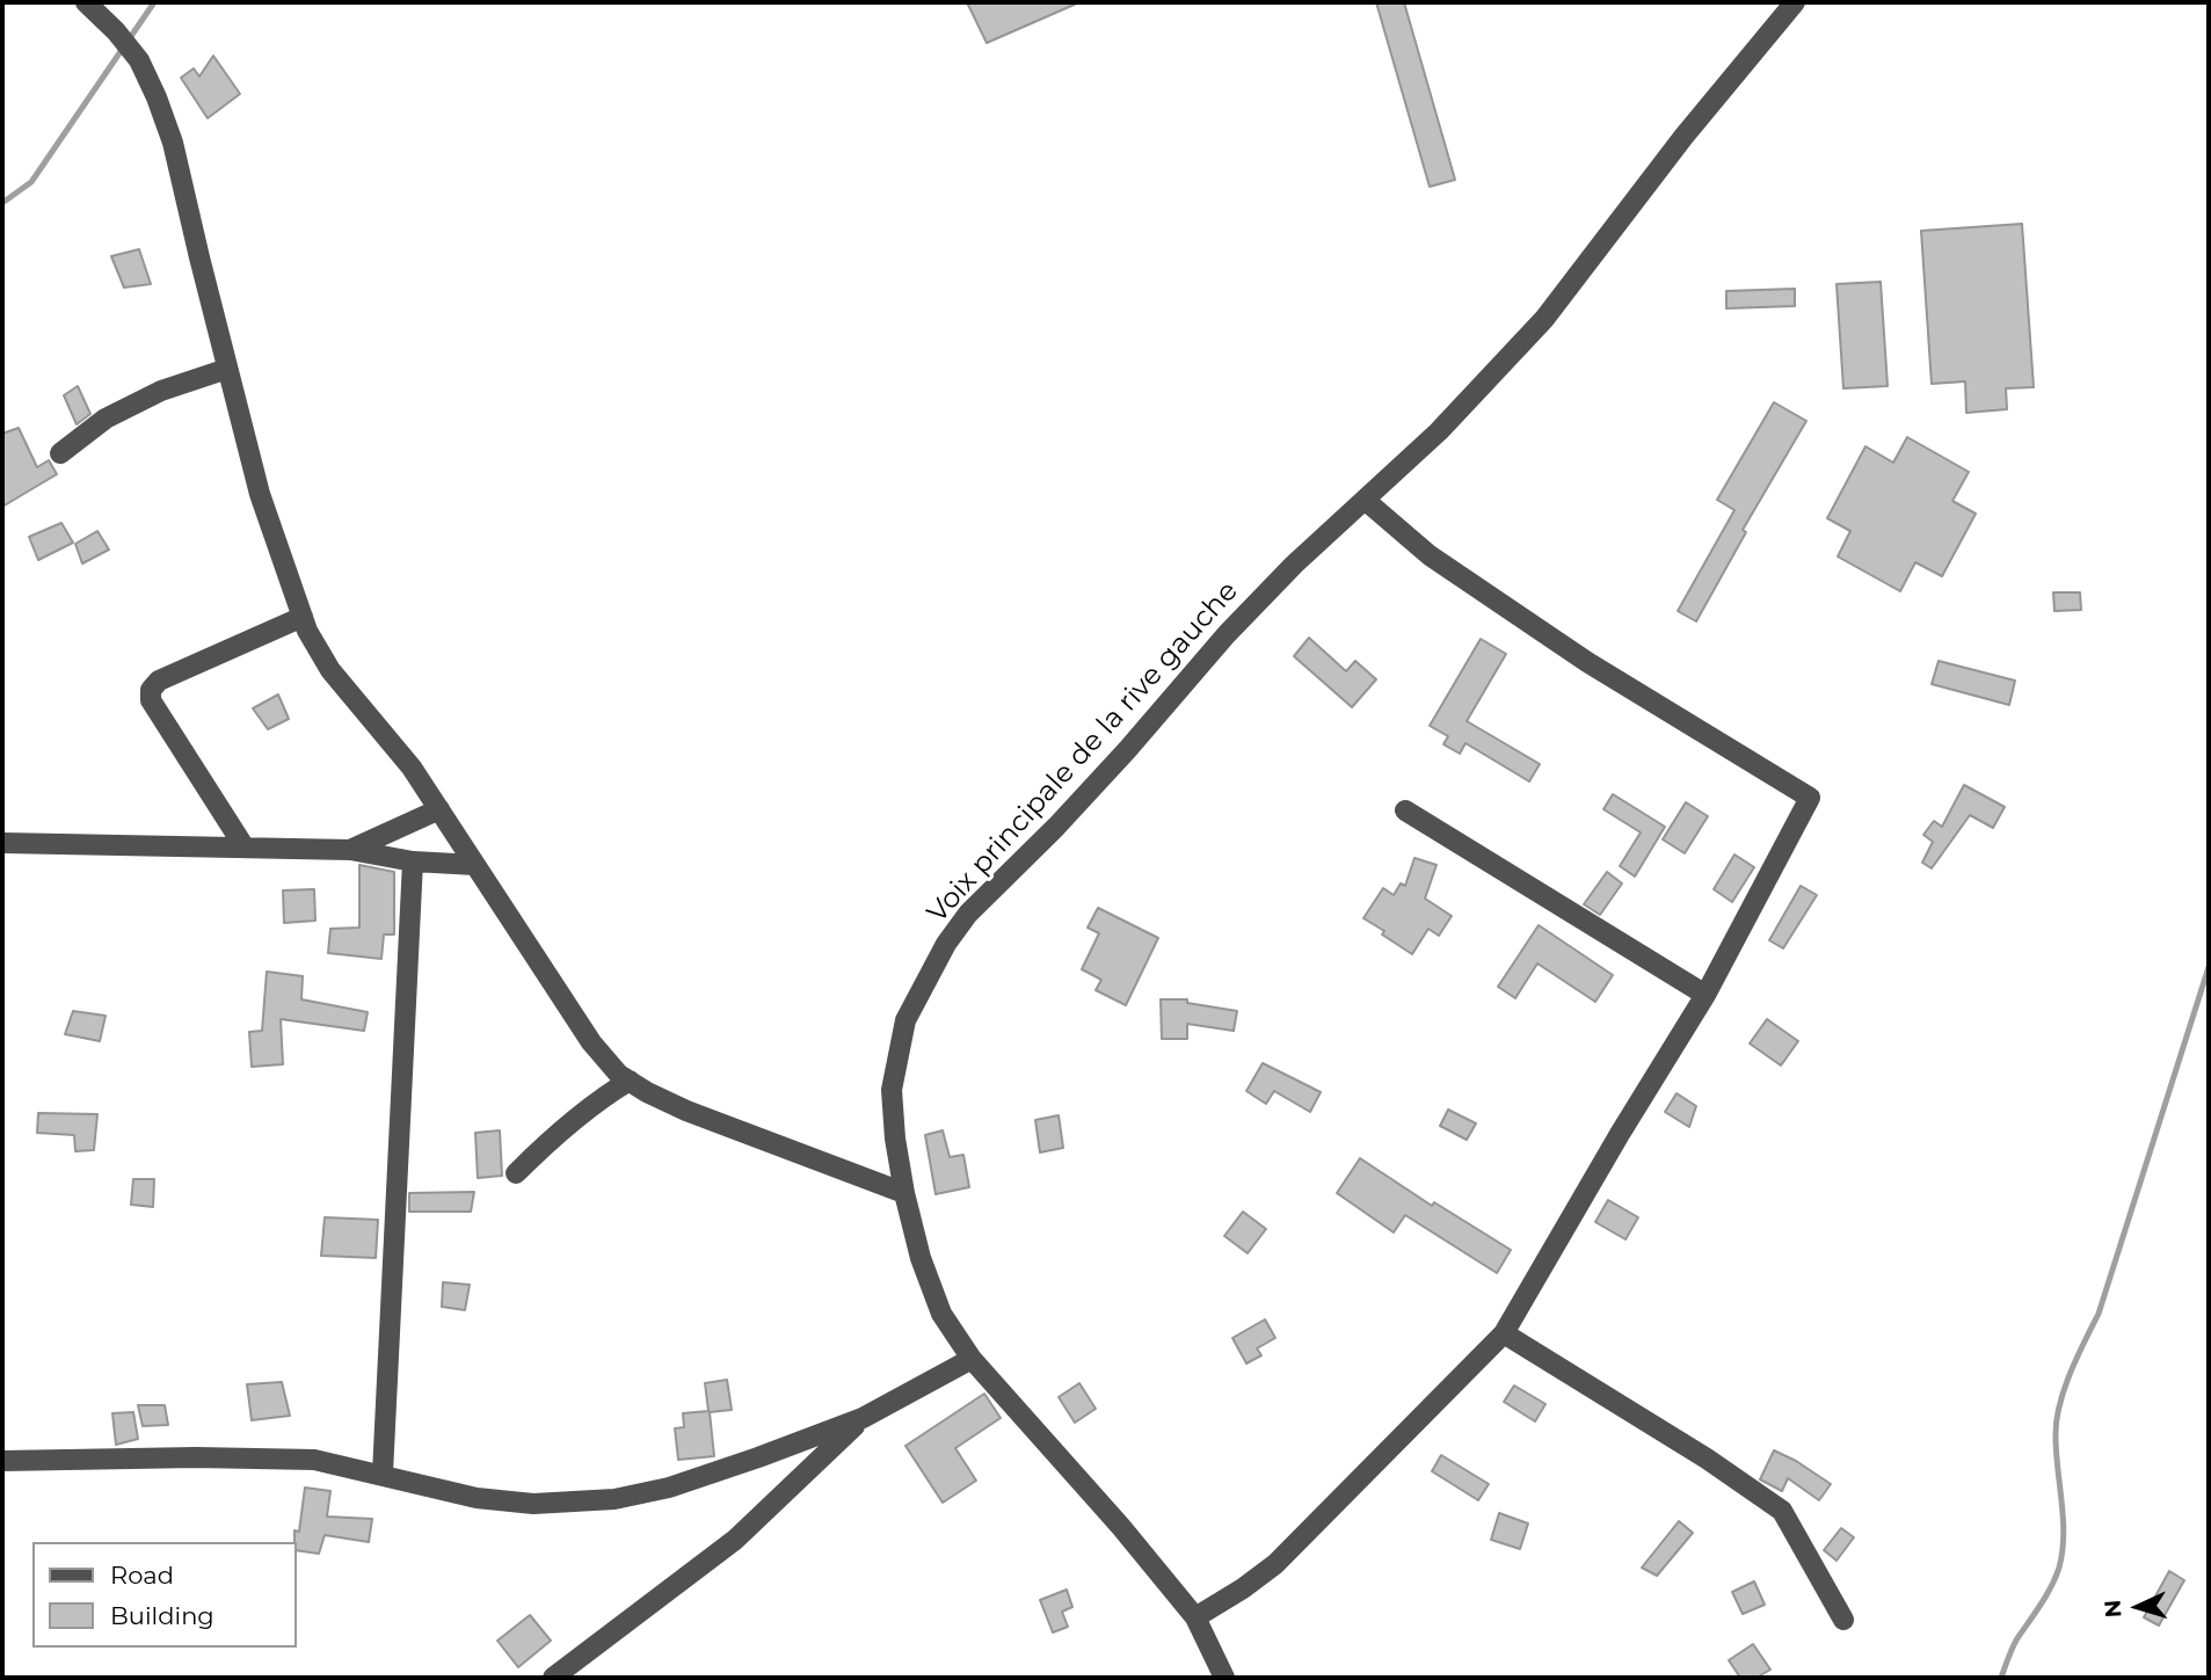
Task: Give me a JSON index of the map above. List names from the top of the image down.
{
  "streets": {
    "street": ["Voix principale de la rive gauche"]
  },
  "legend": ["Road", "Building"],
  "north": "left"
}
